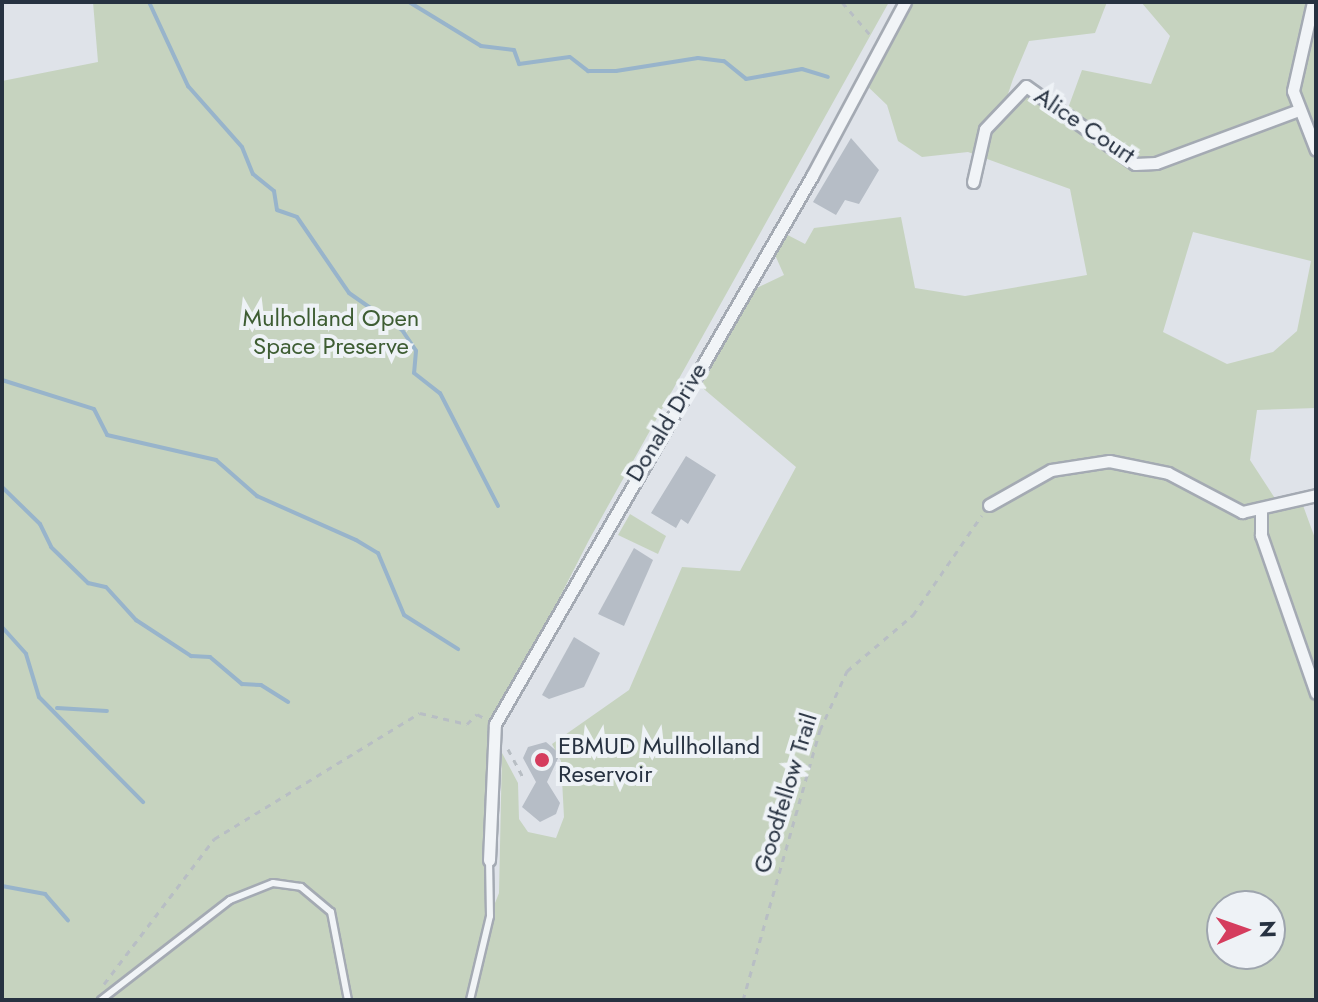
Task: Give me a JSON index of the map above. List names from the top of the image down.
{
  "streets": {
    "street": ["Alice Court", "Donald Drive"],
    "path": ["Goodfellow Trail"]
  },
  "parks": ["Mulholland Open Space Preserve"],
  "places": ["EBMUD Mullholland Reservoir"],
  "north": "right"
}
